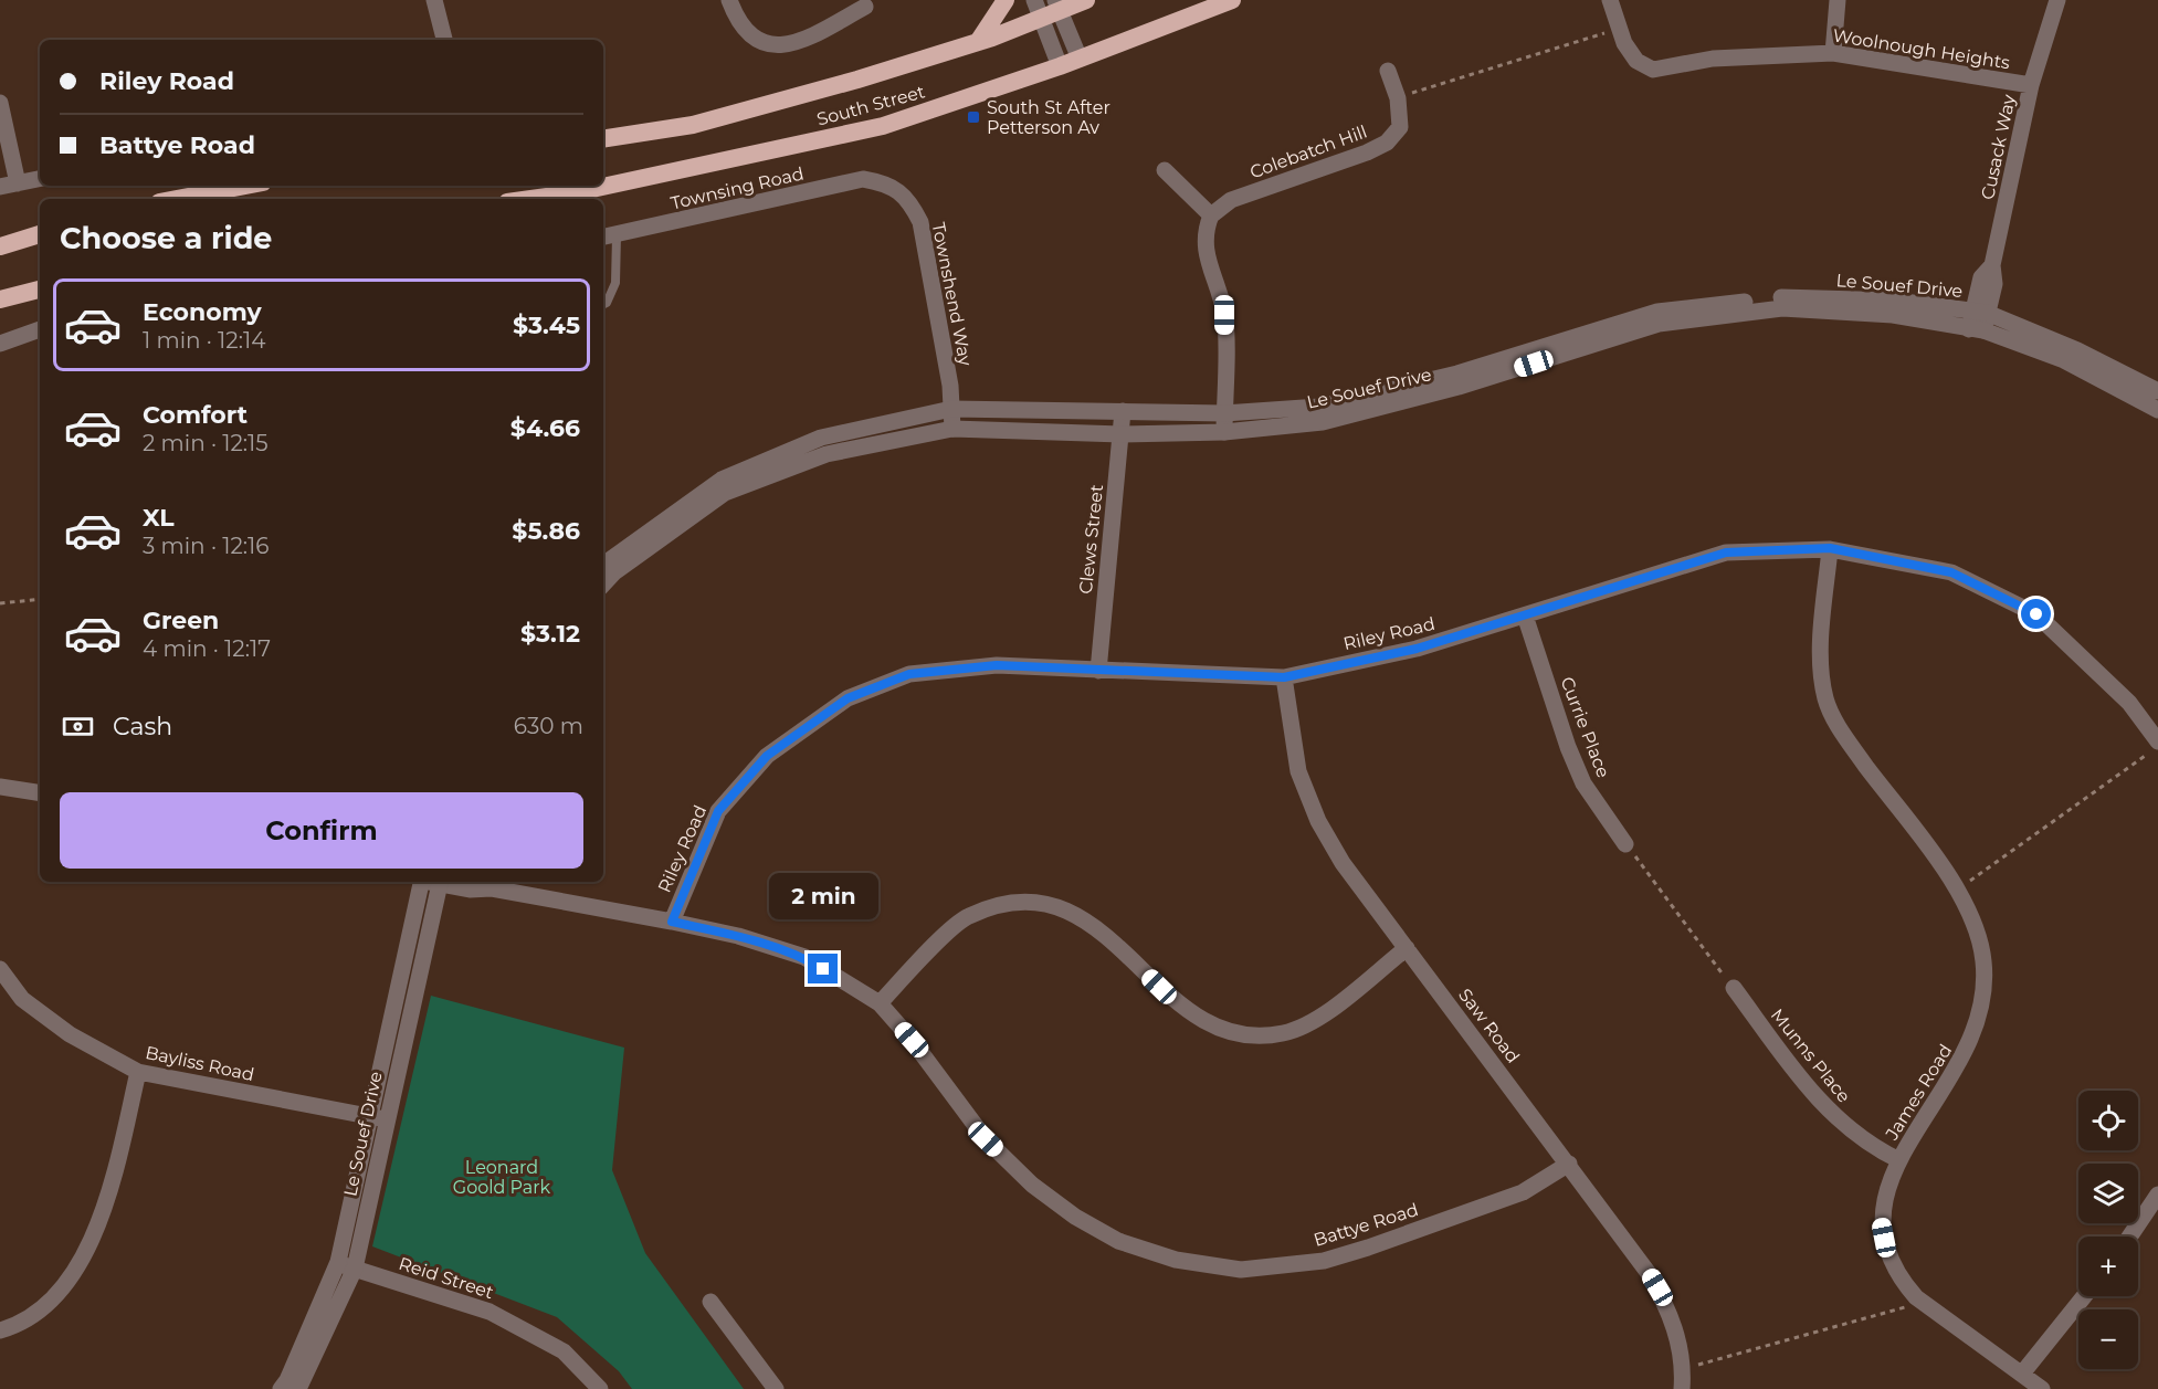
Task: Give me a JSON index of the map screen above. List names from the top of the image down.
{
  "streets": {
    "highway": ["South Street"],
    "street": [
      "Woolnough Heights",
      "Cusack Way",
      "Colebatch Hill",
      "Townsing Road",
      "Le Souef Drive",
      "Townshend Way",
      "Clews Street",
      "Riley Road",
      "Currie Place",
      "Saw Road",
      "Munns Place",
      "Bayliss Road",
      "James Road",
      "Battye Road",
      "Reid Street"
    ]
  },
  "crossings": [
    ["Woolnough Heights", "Cusack Way"],
    ["Cusack Way", "Le Souef Drive"],
    ["Townsing Road", "Townshend Way"],
    ["Le Souef Drive", "Townshend Way"],
    ["Le Souef Drive", "Clews Street"],
    ["Le Souef Drive", "Bayliss Road"],
    ["Le Souef Drive", "Battye Road"],
    ["Le Souef Drive", "Reid Street"],
    ["Clews Street", "Riley Road"],
    ["Riley Road", "Currie Place"],
    ["Riley Road", "Saw Road"],
    ["Riley Road", "James Road"],
    ["Riley Road", "Battye Road"],
    ["Saw Road", "Battye Road"],
    ["Munns Place", "James Road"]
  ],
  "parks": ["Leonard Goold Park"],
  "places": {
    "transit": ["South St After Petterson Av"]
  },
  "page": {
    "banner": ["Riley Road", "Battye Road"],
    "heading": "Choose a ride",
    "list": [
      {
        "name": "Economy",
        "note": "1 min · 12:14",
        "value": "$3.45"
      },
      {
        "name": "Comfort",
        "note": "2 min · 12:15",
        "value": "$4.66"
      },
      {
        "name": "XL",
        "note": "3 min · 12:16",
        "value": "$5.86"
      },
      {
        "name": "Green",
        "note": "4 min · 12:17",
        "value": "$3.12"
      }
    ],
    "pay": ["Cash", "630 m"],
    "buttons": "Confirm",
    "bubble": "2 min",
    "map_buttons": ["+", "−"]
  }
}
